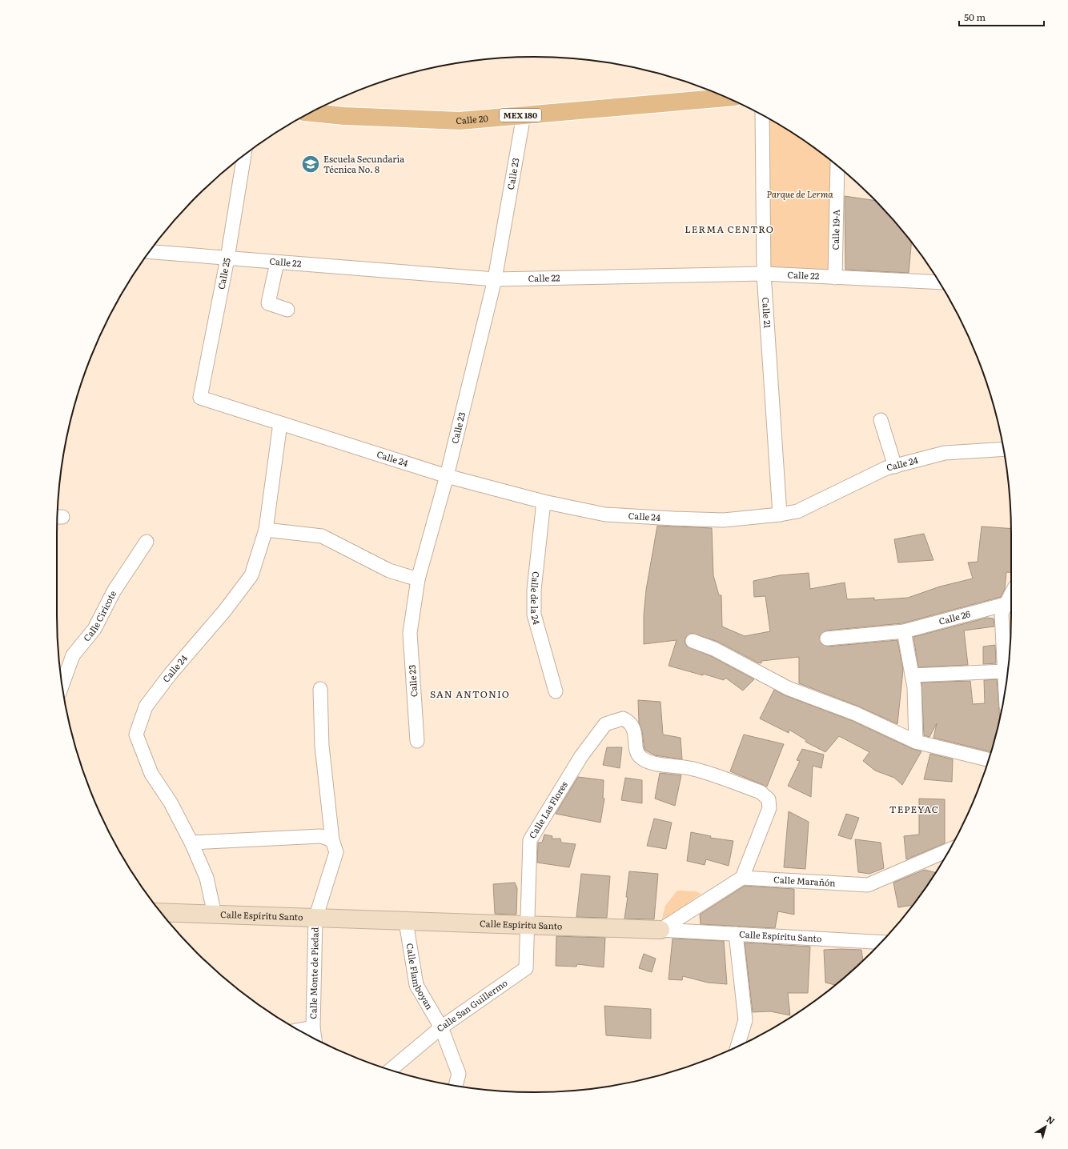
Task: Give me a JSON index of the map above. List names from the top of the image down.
{
  "streets": {
    "main road": ["MEX 180", "Calle 20"],
    "street": [
      "Calle 23",
      "Calle 19-A",
      "Calle 22",
      "Calle 25",
      "Calle 21",
      "Calle 24",
      "Calle de la 24",
      "Calle Ciricote",
      "Calle 26",
      "Calle Las Flores",
      "Calle Marañón",
      "Calle Espíritu Santo",
      "Calle Monte de Piedad",
      "Calle Flamboyan",
      "Calle San Guillermo"
    ]
  },
  "crossings": [
    ["Calle 20", "Calle 23"],
    ["Calle 23", "Calle 22"],
    ["Calle 23", "Calle 24"],
    ["Calle 19-A", "Calle 22"],
    ["Calle 22", "Calle 25"],
    ["Calle 22", "Calle 21"],
    ["Calle 25", "Calle 24"],
    ["Calle 21", "Calle 24"],
    ["Calle 24", "Calle de la 24"],
    ["Calle 24", "Calle Espíritu Santo"],
    ["Calle Las Flores", "Calle Marañón"],
    ["Calle Las Flores", "Calle Espíritu Santo"],
    ["Calle Las Flores", "Calle San Guillermo"],
    ["Calle Espíritu Santo", "Calle Monte de Piedad"],
    ["Calle Espíritu Santo", "Calle Flamboyan"],
    ["Calle Espíritu Santo", "Calle San Guillermo"],
    ["Calle Flamboyan", "Calle San Guillermo"]
  ],
  "districts": ["LERMA CENTRO", "SAN ANTONIO", "TEPEYAC"],
  "parks": ["Parque de Lerma"],
  "places": {
    "school or university": ["Escuela Secundaria Técnica No. 8"]
  },
  "scale_bar": "50 m",
  "north": "top right"
}
